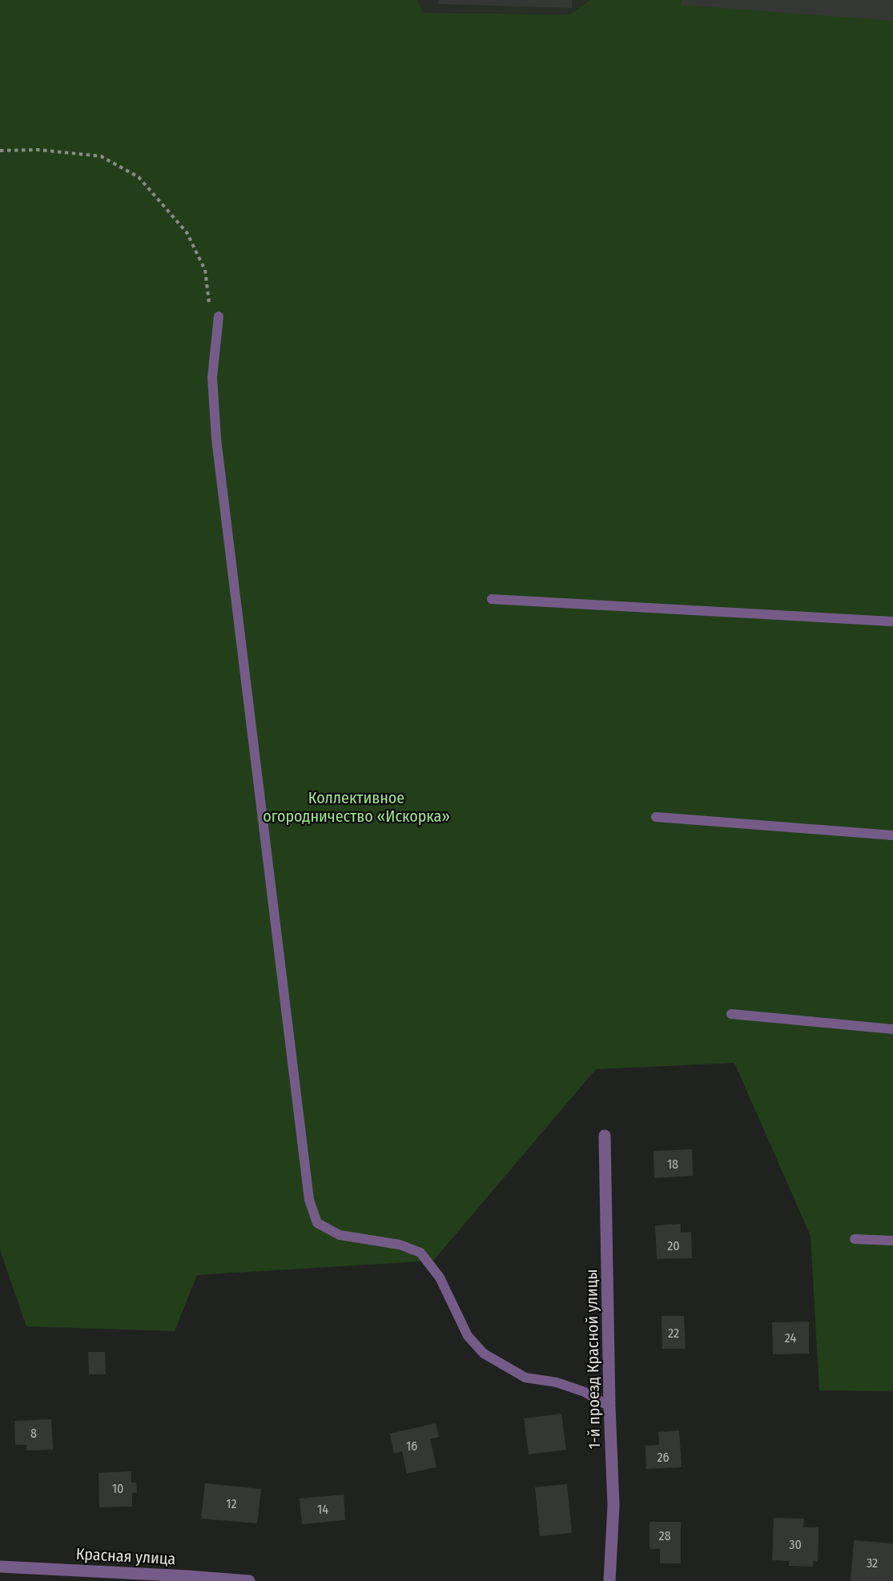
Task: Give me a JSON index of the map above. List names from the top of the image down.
{
  "streets": {
    "street": ["1-й проезд Красной улицы", "Красная улица"]
  },
  "parks": ["Коллективное огородничество «Искорка»"],
  "house_numbers": [
    "18",
    "20",
    "22",
    "24",
    "8",
    "16",
    "26",
    "10",
    "12",
    "14",
    "28",
    "30",
    "32"
  ]
}
